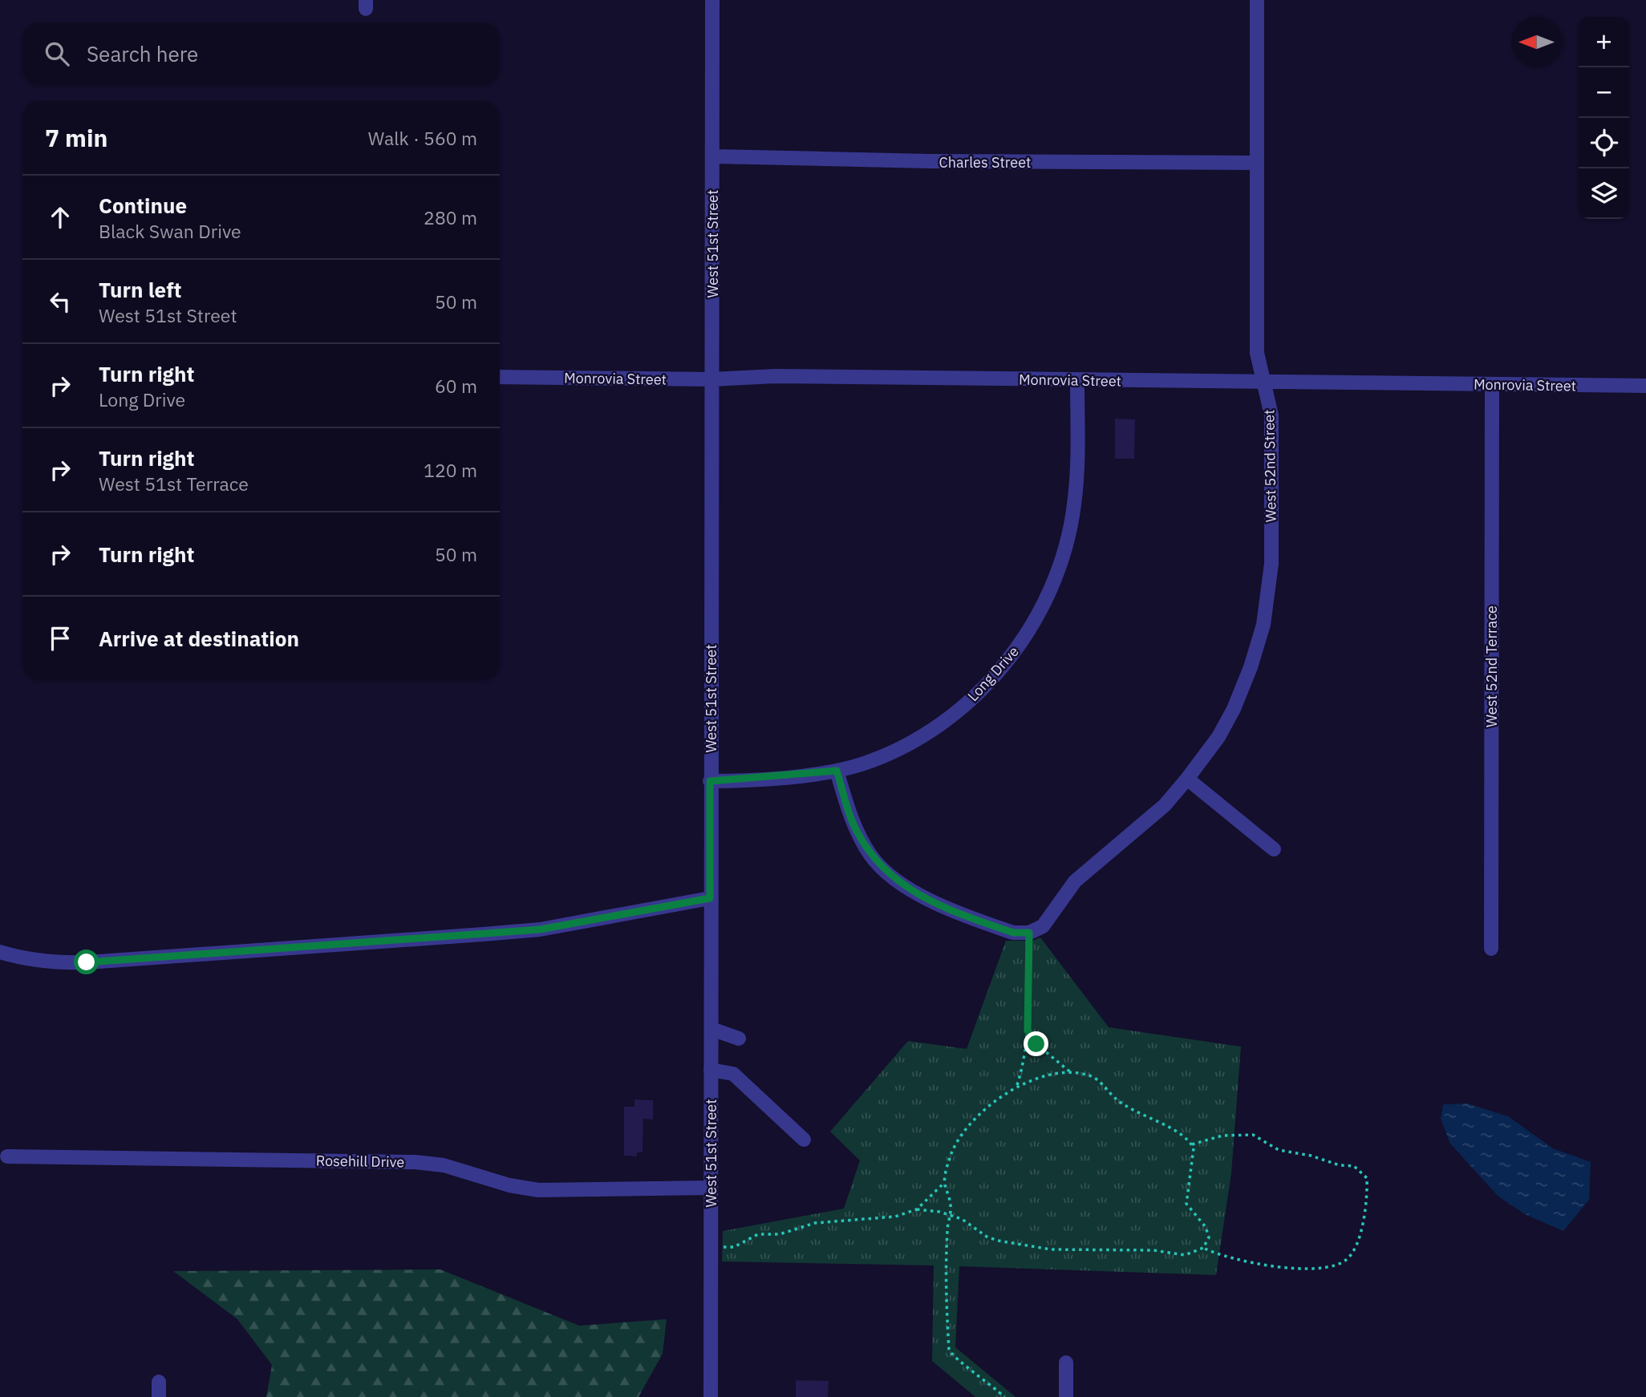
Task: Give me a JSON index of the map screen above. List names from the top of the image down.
{
  "streets": {
    "street": [
      "Charles Street",
      "West 51st Street",
      "Monrovia Street",
      "West 52nd Street",
      "West 52nd Terrace",
      "Long Drive",
      "Rosehill Drive"
    ]
  },
  "crossings": [
    ["Charles Street", "West 51st Street"],
    ["Charles Street", "West 52nd Street"],
    ["West 51st Street", "Monrovia Street"],
    ["West 51st Street", "Long Drive"],
    ["West 51st Street", "Rosehill Drive"],
    ["Monrovia Street", "West 52nd Street"],
    ["Monrovia Street", "West 52nd Terrace"],
    ["Monrovia Street", "Long Drive"]
  ],
  "north": "left",
  "page": {
    "map_buttons": ["+", "−"],
    "search": "Search here",
    "heading": ["7 min", "Walk · 560 m"],
    "list": [
      ["Continue", "Black Swan Drive", "280 m"],
      ["Turn left", "West 51st Street", "50 m"],
      ["Turn right", "Long Drive", "60 m"],
      ["Turn right", "West 51st Terrace", "120 m"],
      ["Turn right", "50 m"],
      "Arrive at destination"
    ]
  }
}
